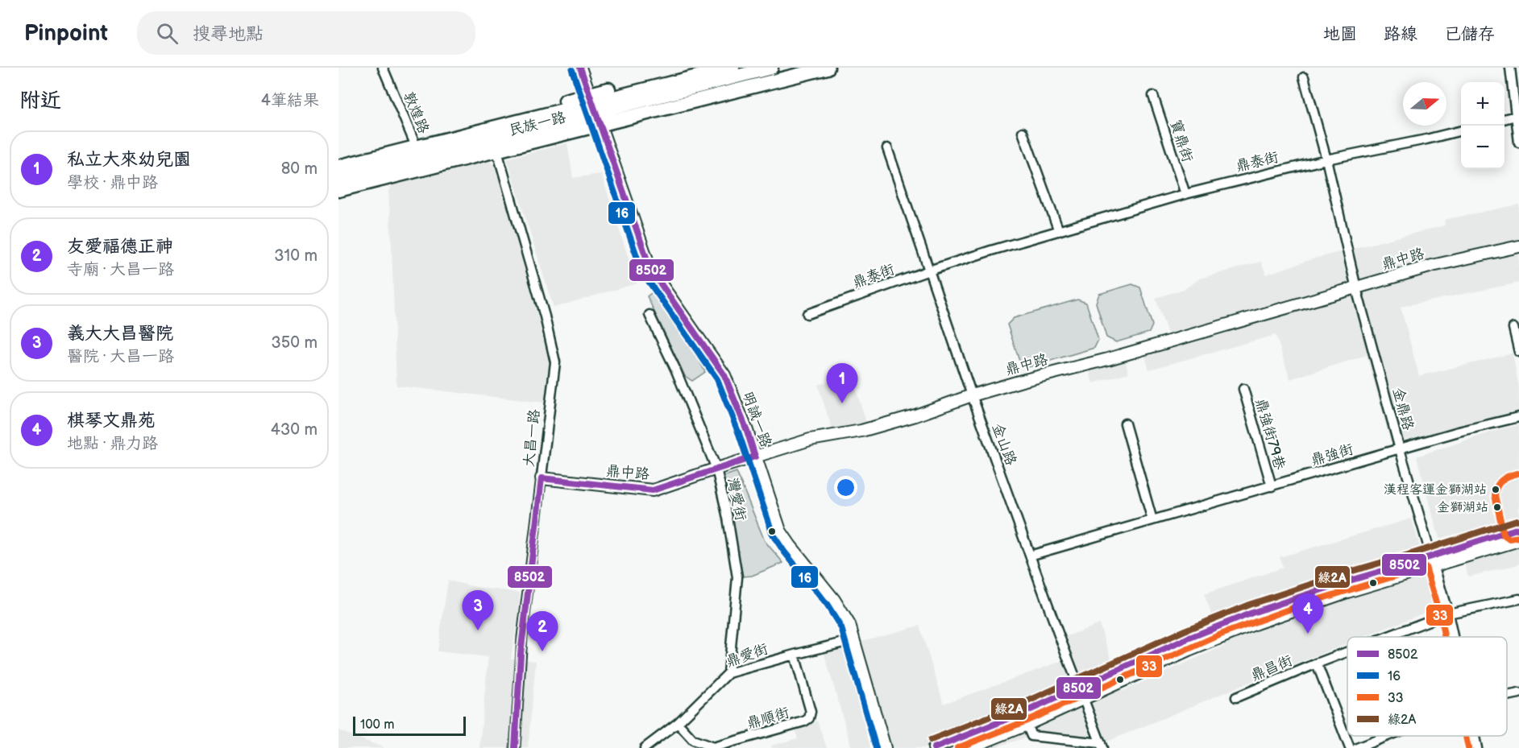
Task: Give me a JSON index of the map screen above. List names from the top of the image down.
{
  "streets": {
    "main road": ["民族一路"],
    "street": [
      "敦煌路",
      "寶鼎街",
      "鼎泰街",
      "鼎中路",
      "金鼎路",
      "明誠一路",
      "鼎強街79巷",
      "大昌一路",
      "金山路",
      "鼎強街",
      "灣愛街",
      "鼎愛街",
      "鼎昌街",
      "鼎順街"
    ]
  },
  "crossings": [
    ["敦煌路", "民族一路"],
    ["民族一路", "明誠一路"],
    ["民族一路", "大昌一路"],
    ["寶鼎街", "鼎泰街"],
    ["鼎泰街", "金鼎路"],
    ["鼎泰街", "金山路"],
    ["鼎中路", "金鼎路"],
    ["鼎中路", "明誠一路"],
    ["鼎中路", "大昌一路"],
    ["鼎中路", "金山路"],
    ["鼎中路", "灣愛街"],
    ["金鼎路", "鼎強街"],
    ["金鼎路", "鼎昌街"],
    ["明誠一路", "鼎愛街"],
    ["鼎強街79巷", "鼎強街"],
    ["金山路", "鼎強街"],
    ["灣愛街", "鼎愛街"],
    ["鼎愛街", "鼎順街"]
  ],
  "places": ["漢程客運金獅湖站", "金獅湖站"],
  "lines": [
    "transit line 8502",
    "transit line 16",
    "transit line 33",
    "transit line 綠2A"
  ],
  "legend": [
    "8502",
    "16",
    "33",
    "綠2A"
  ],
  "scale_bar": "100 m",
  "north": "right",
  "page": {
    "header": "Pinpoint",
    "search": "搜尋地點",
    "nav": ["地圖", "路線", "已儲存"],
    "heading": ["附近", "4筆結果"],
    "map_buttons": ["+", "−"],
    "list": [
      {
        "mark": "1",
        "name": "私立大來幼兒園",
        "note": "學校 · 鼎中路",
        "value": "80 m"
      },
      {
        "mark": "2",
        "name": "友愛福德正神",
        "note": "寺廟 · 大昌一路",
        "value": "310 m"
      },
      {
        "mark": "3",
        "name": "義大大昌醫院",
        "note": "醫院 · 大昌一路",
        "value": "350 m"
      },
      {
        "mark": "4",
        "name": "棋琴文鼎苑",
        "note": "地點 · 鼎力路",
        "value": "430 m"
      }
    ],
    "pins": [
      "1",
      "3",
      "4",
      "2"
    ],
    "scale": "100 m"
  }
}
